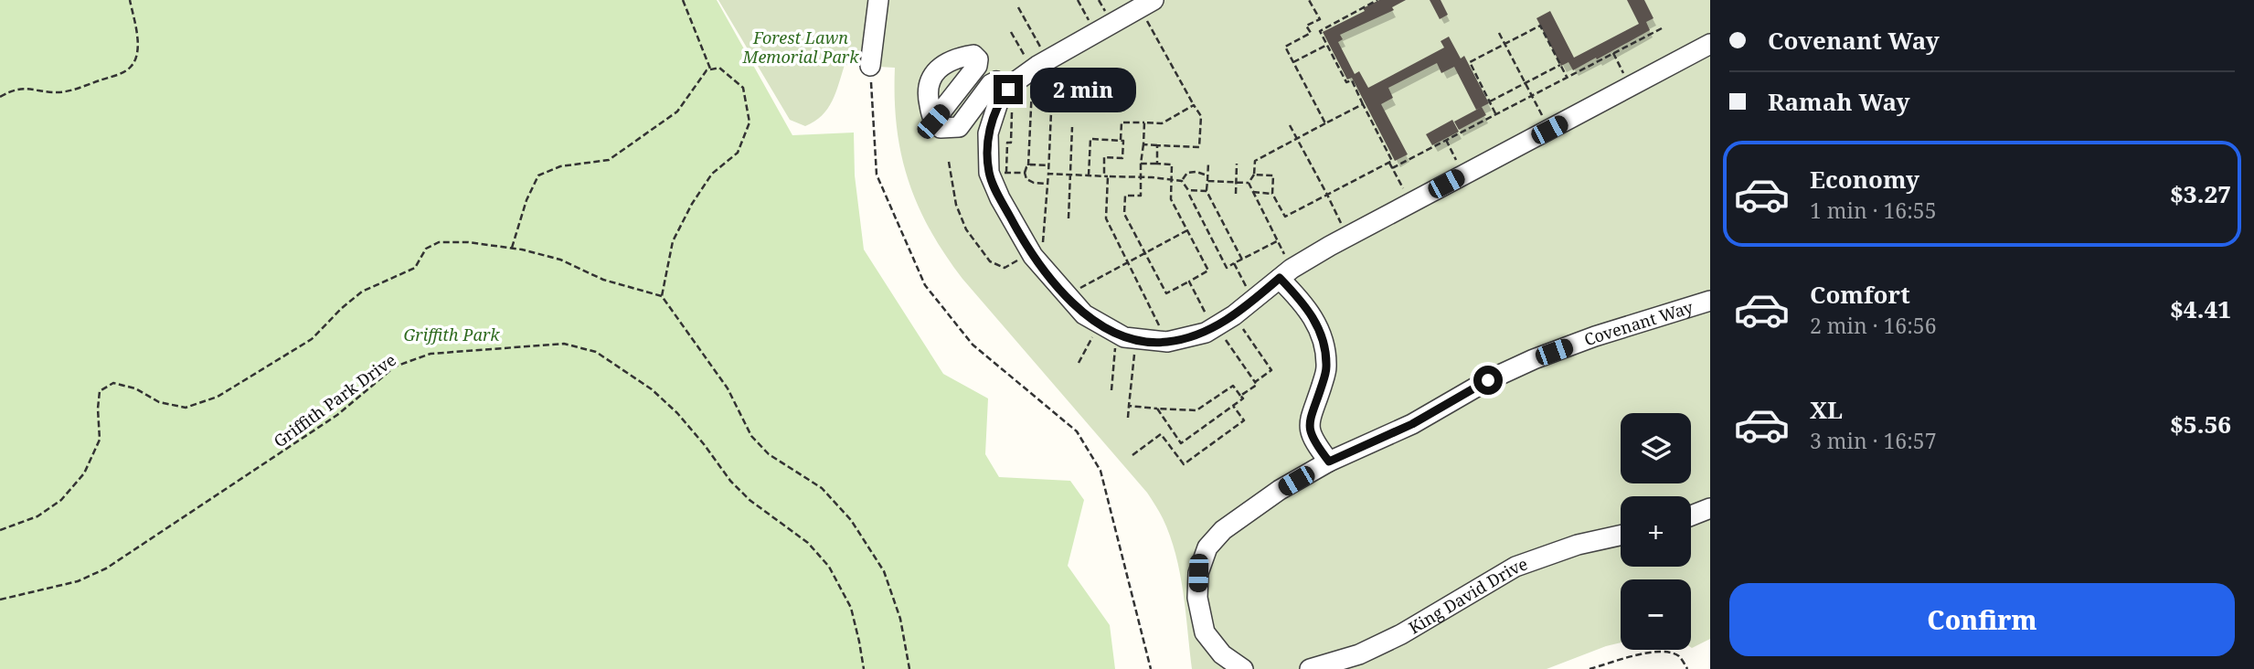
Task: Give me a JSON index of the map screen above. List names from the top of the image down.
{
  "streets": {
    "lane": ["Covenant Way", "King David Drive"],
    "path": ["Griffith Park Drive"]
  },
  "parks": ["Forest Lawn Memorial Park", "Griffith Park"],
  "page": {
    "banner": ["Covenant Way", "Ramah Way"],
    "bubble": "2 min",
    "list": [
      {
        "name": "Economy",
        "note": "1 min · 16:55",
        "value": "$3.27"
      },
      {
        "name": "Comfort",
        "note": "2 min · 16:56",
        "value": "$4.41"
      },
      {
        "name": "XL",
        "note": "3 min · 16:57",
        "value": "$5.56"
      }
    ],
    "map_buttons": ["+", "−"],
    "buttons": "Confirm"
  }
}
